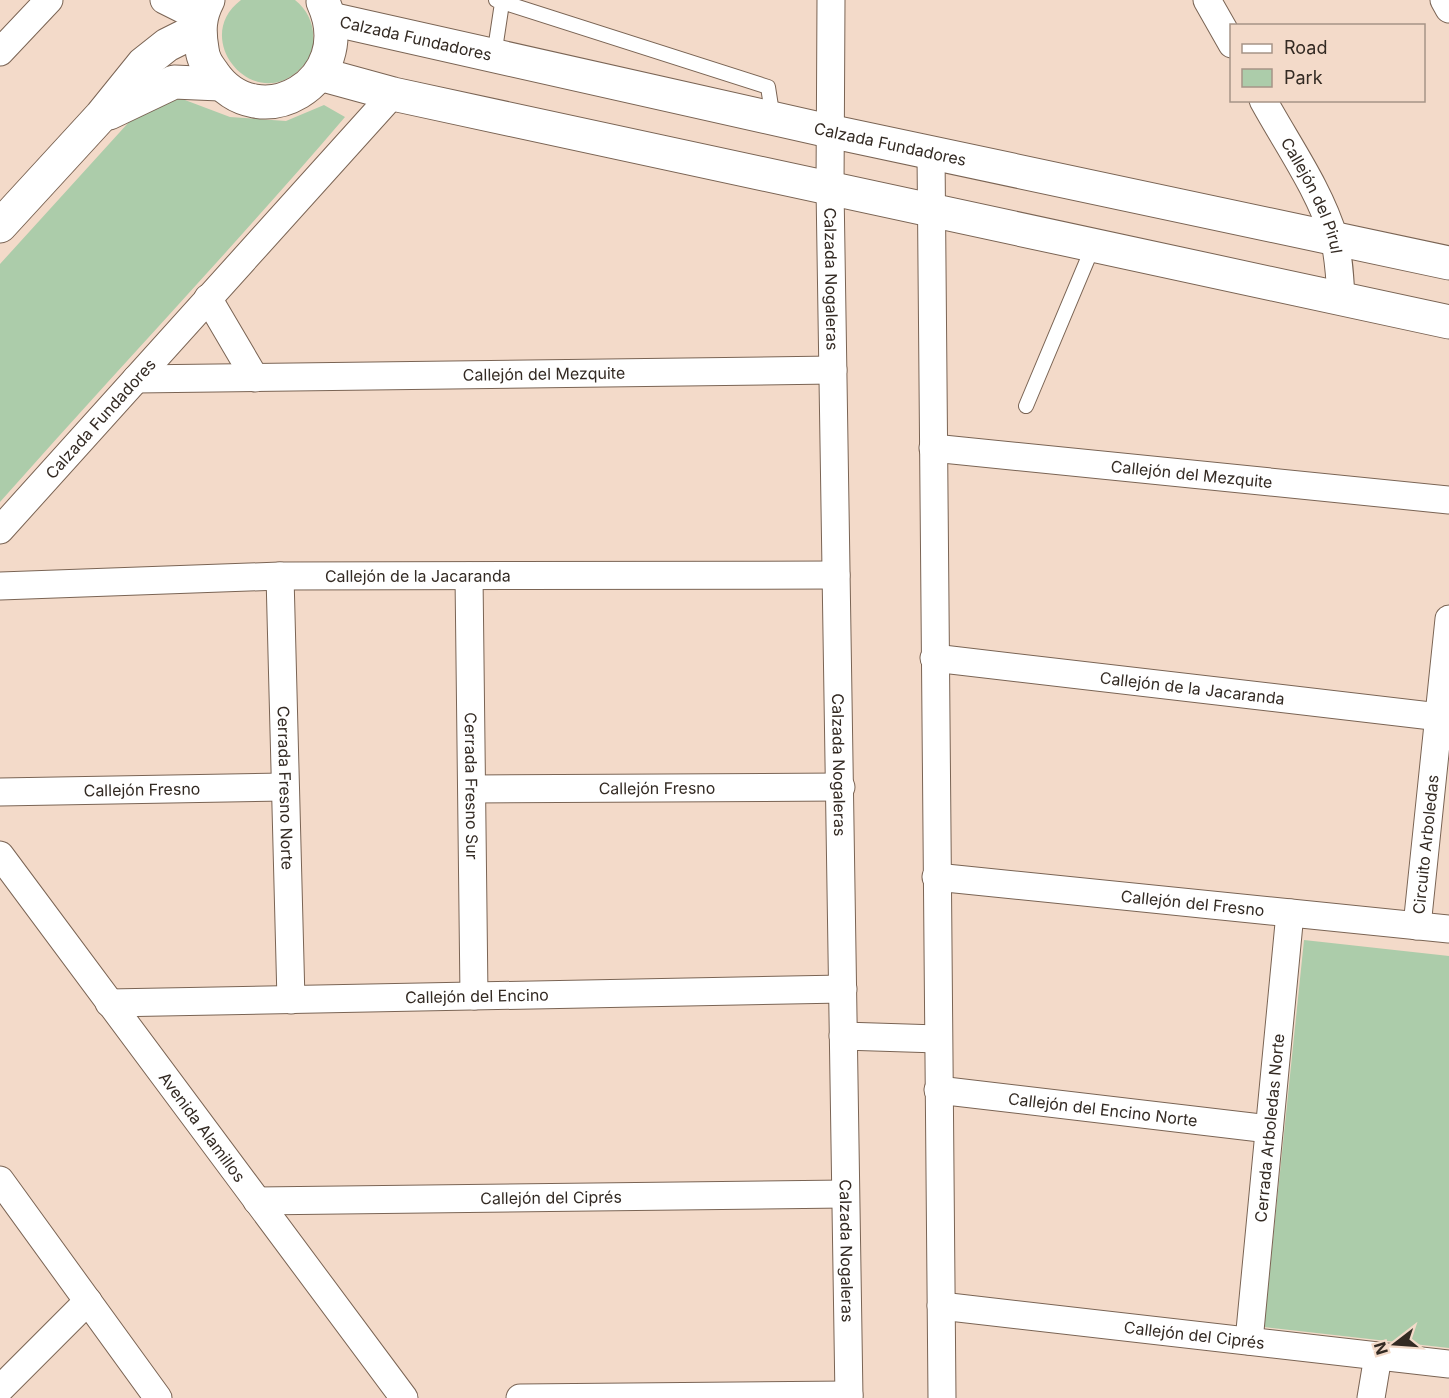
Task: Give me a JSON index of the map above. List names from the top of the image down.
{
  "streets": {
    "main road": ["Calzada Fundadores"],
    "street": [
      "Callejón del Pirul",
      "Calzada Nogaleras",
      "Callejón del Mezquite",
      "Callejón de la Jacaranda",
      "Cerrada Fresno Sur",
      "Cerrada Fresno Norte",
      "Callejón Fresno",
      "Circuito Arboledas",
      "Callejón del Fresno",
      "Callejón del Encino",
      "Callejón del Encino Norte",
      "Avenida Alamillos",
      "Cerrada Arboledas Norte",
      "Callejón del Ciprés"
    ]
  },
  "crossings": [
    ["Calzada Fundadores", "Callejón del Pirul"],
    ["Calzada Fundadores", "Calzada Nogaleras"],
    ["Calzada Fundadores", "Callejón del Mezquite"],
    ["Calzada Nogaleras", "Callejón del Mezquite"],
    ["Calzada Nogaleras", "Callejón de la Jacaranda"],
    ["Calzada Nogaleras", "Callejón Fresno"],
    ["Calzada Nogaleras", "Callejón del Encino"],
    ["Calzada Nogaleras", "Callejón del Ciprés"],
    ["Callejón de la Jacaranda", "Cerrada Fresno Sur"],
    ["Callejón de la Jacaranda", "Cerrada Fresno Norte"],
    ["Callejón de la Jacaranda", "Circuito Arboledas"],
    ["Cerrada Fresno Sur", "Callejón Fresno"],
    ["Cerrada Fresno Sur", "Callejón del Encino"],
    ["Cerrada Fresno Norte", "Callejón Fresno"],
    ["Cerrada Fresno Norte", "Callejón del Encino"],
    ["Circuito Arboledas", "Callejón del Fresno"],
    ["Callejón del Fresno", "Cerrada Arboledas Norte"],
    ["Callejón del Encino", "Avenida Alamillos"],
    ["Callejón del Encino Norte", "Cerrada Arboledas Norte"],
    ["Avenida Alamillos", "Callejón del Ciprés"],
    ["Cerrada Arboledas Norte", "Callejón del Ciprés"]
  ],
  "legend": ["Road", "Park"],
  "north": "left"
}
